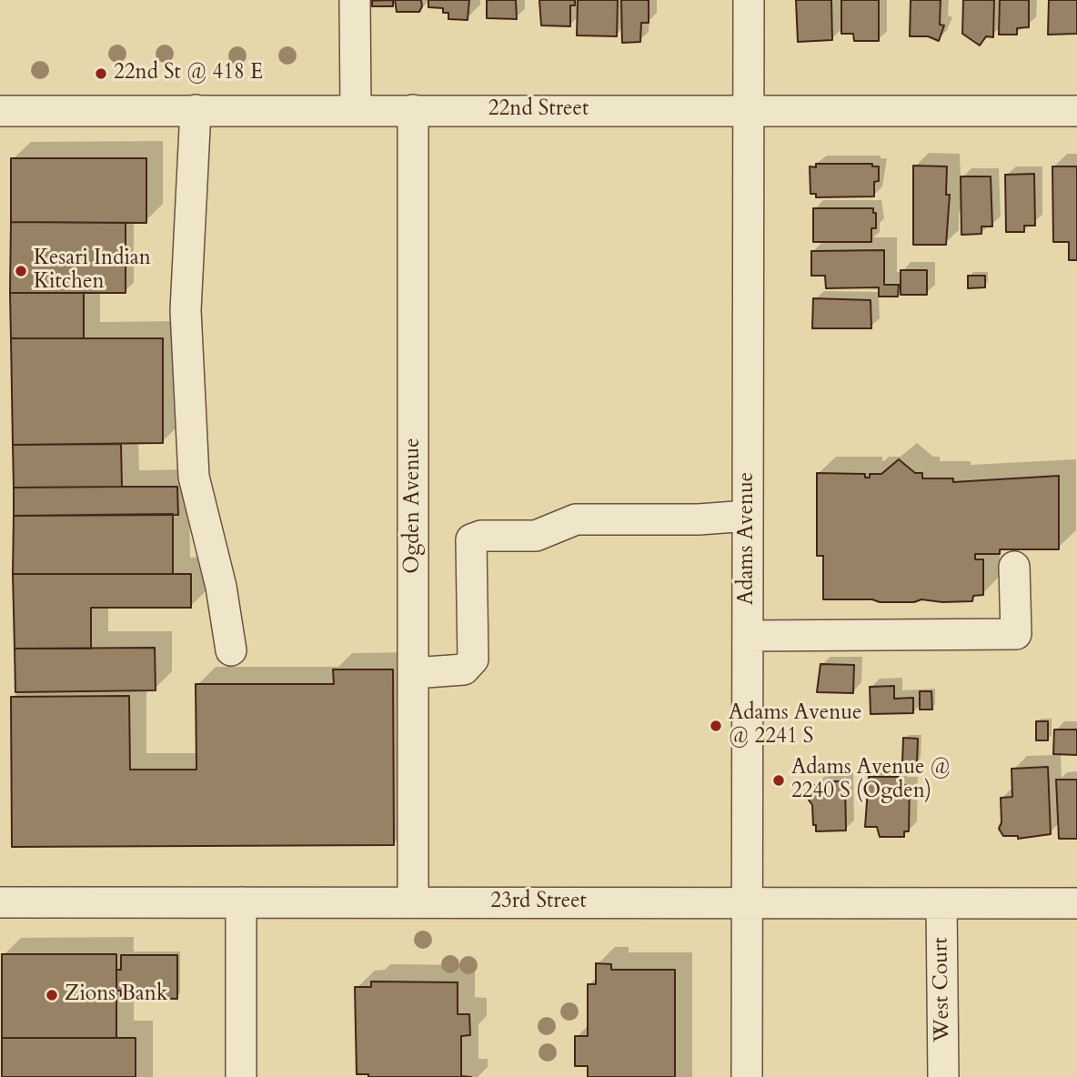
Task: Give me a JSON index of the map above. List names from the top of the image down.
{
  "streets": {
    "street": [
      "22nd Street",
      "Ogden Avenue",
      "Adams Avenue",
      "23rd Street",
      "West Court"
    ]
  },
  "crossings": [
    ["22nd Street", "Ogden Avenue"],
    ["22nd Street", "Adams Avenue"],
    ["Ogden Avenue", "23rd Street"],
    ["Adams Avenue", "23rd Street"],
    ["23rd Street", "West Court"]
  ],
  "places": [
    "22nd St @ 418 E",
    "Kesari Indian Kitchen",
    "Adams Avenue @ 2241 S",
    "Adams Avenue @ 2240 S (Ogden)",
    "Zions Bank"
  ]
}
